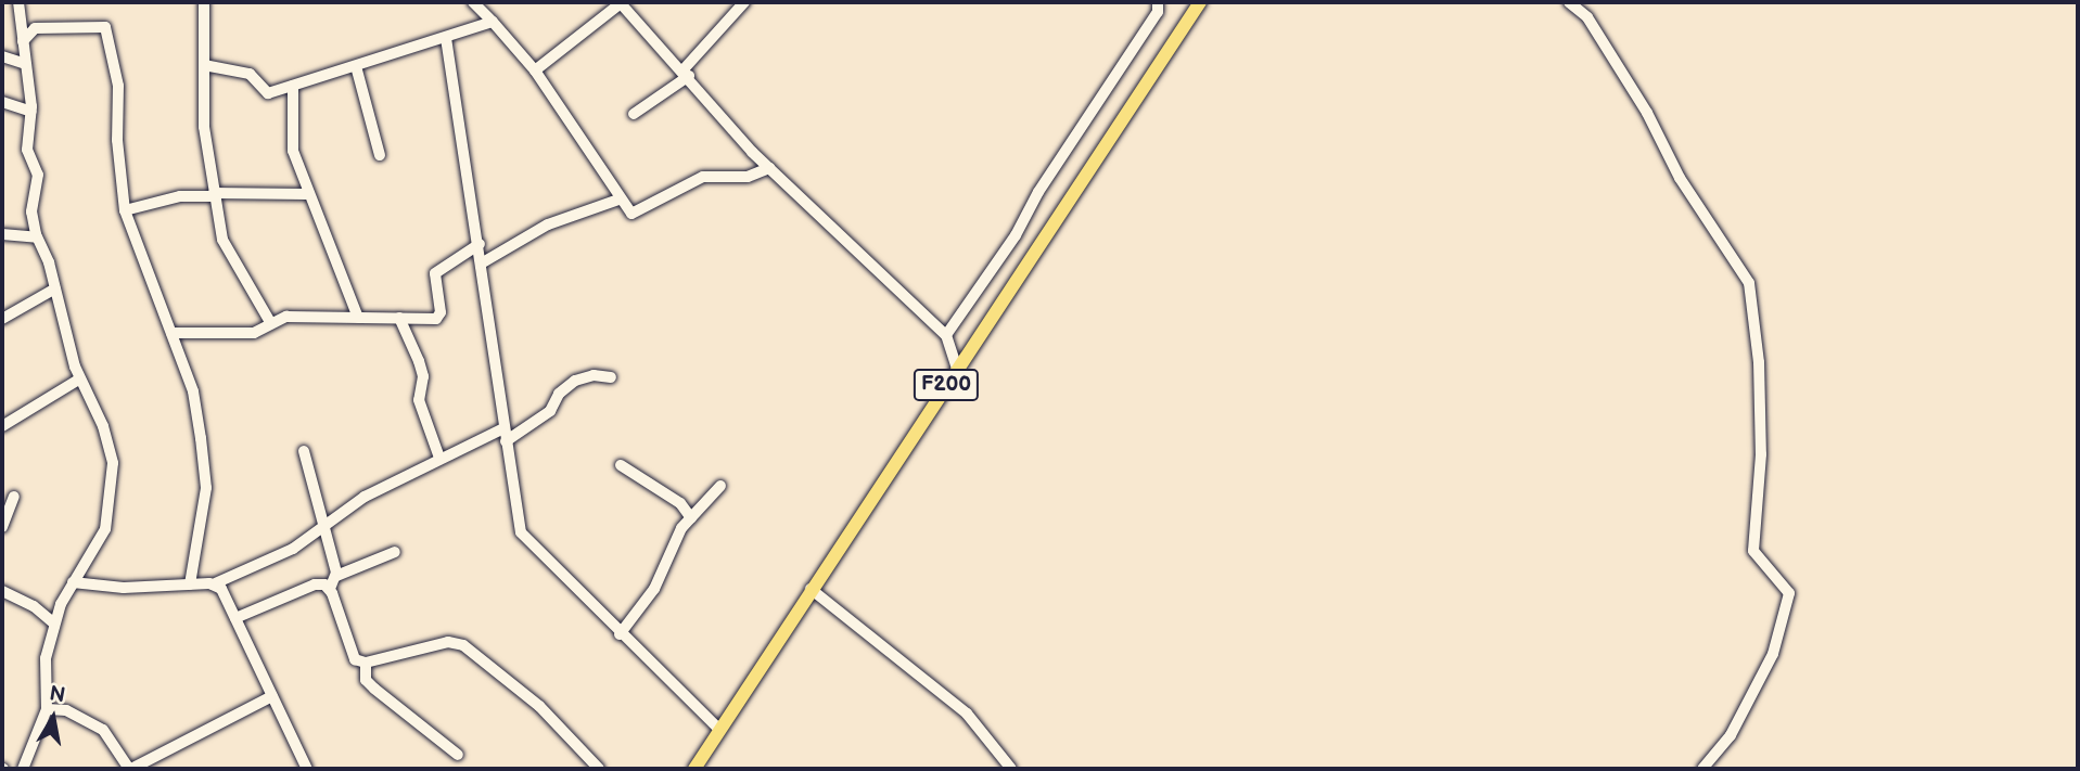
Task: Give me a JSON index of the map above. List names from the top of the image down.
{
  "streets": {
    "main road": ["F200"]
  },
  "north": "top"
}
